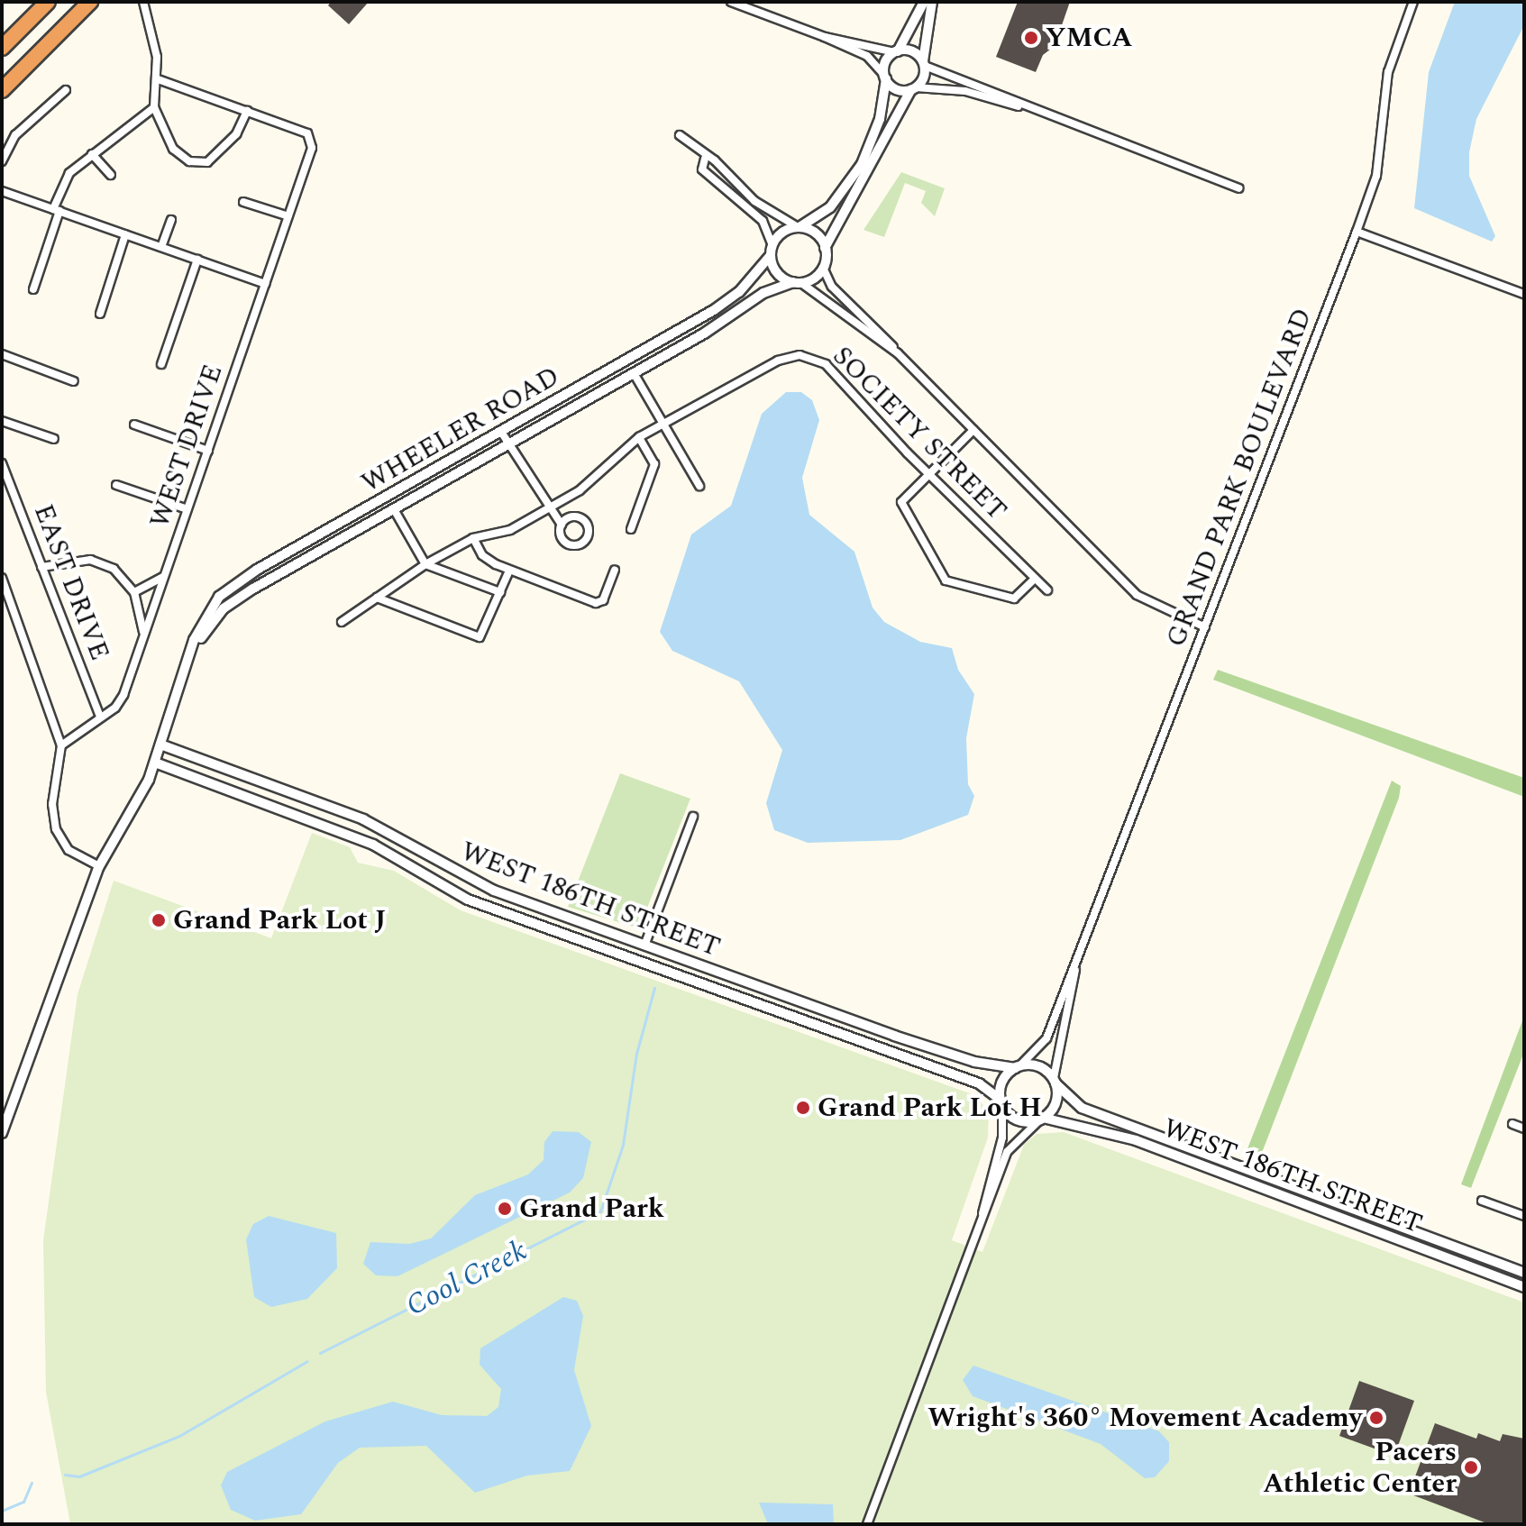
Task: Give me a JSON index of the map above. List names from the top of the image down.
{
  "streets": {
    "street": [
      "WHEELER ROAD",
      "SOCIETY STREET",
      "WEST DRIVE",
      "GRAND PARK BOULEVARD",
      "EAST DRIVE",
      "WEST 186TH STREET"
    ]
  },
  "crossings": [
    ["WHEELER ROAD", "WEST 186TH STREET"],
    ["WEST DRIVE", "EAST DRIVE"],
    ["GRAND PARK BOULEVARD", "WEST 186TH STREET"]
  ],
  "water": ["Cool Creek"],
  "places": [
    "YMCA",
    "Grand Park Lot J",
    "Grand Park Lot H",
    "Grand Park",
    "Wright's 360° Movement Academy",
    "Pacers Athletic Center"
  ]
}
